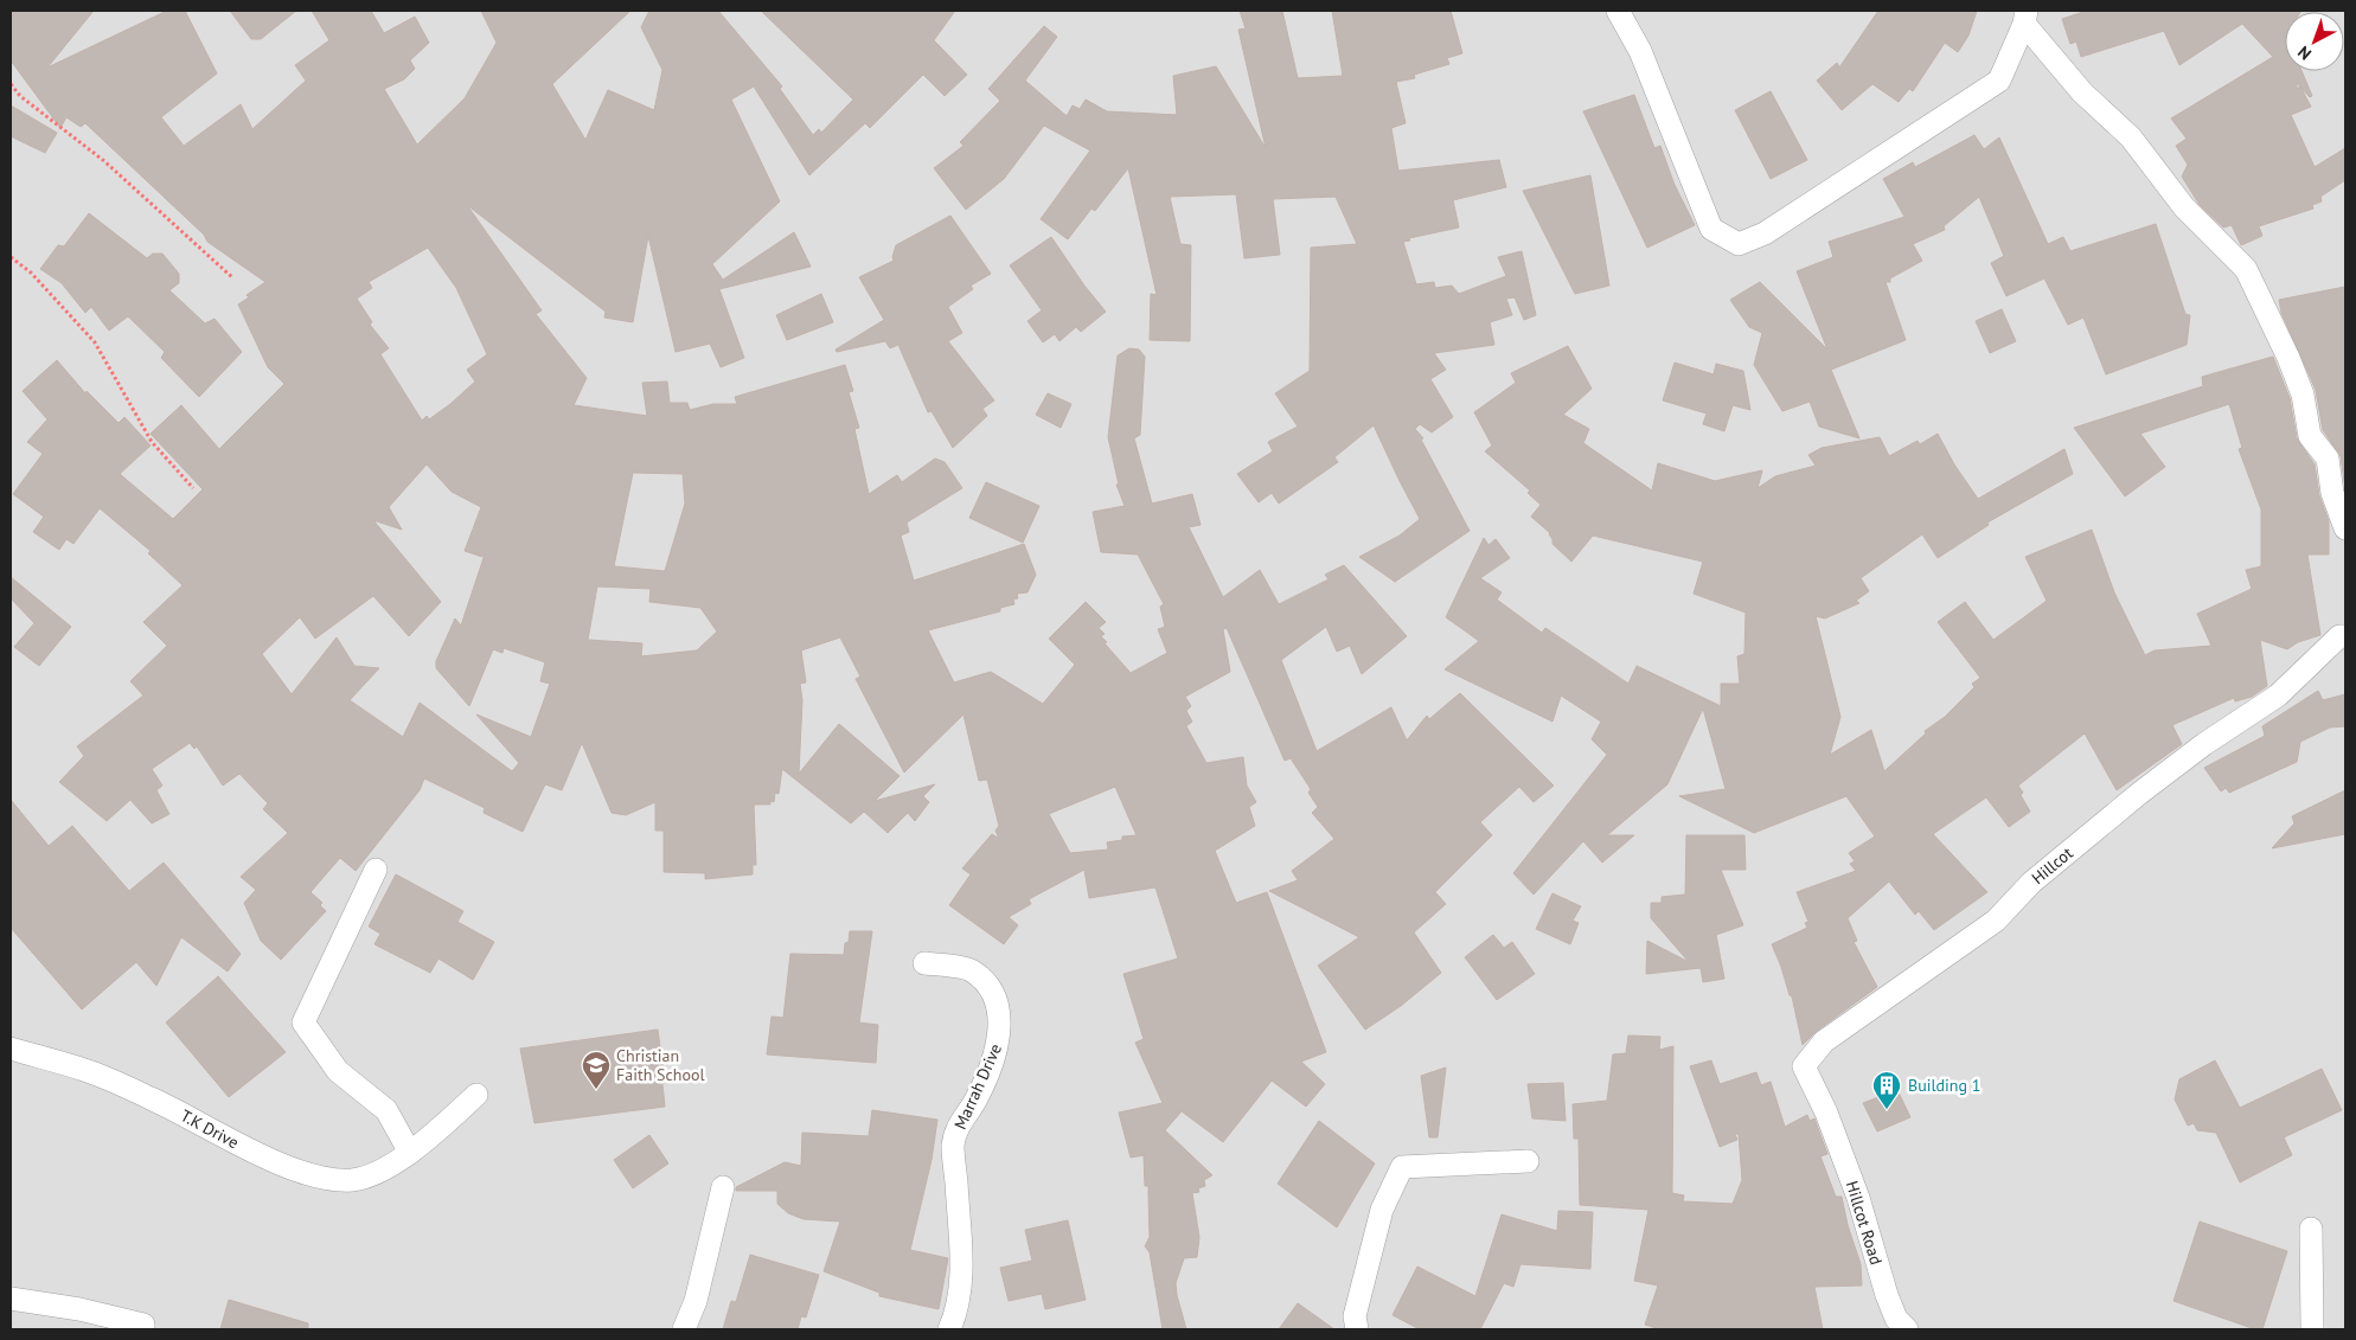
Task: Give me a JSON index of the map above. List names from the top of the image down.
{
  "streets": {
    "street": [
      "Hillcot",
      "Marrah Drive",
      "T.K Drive",
      "Hillcot Road"
    ]
  },
  "crossings": [
    ["Hillcot", "Hillcot Road"]
  ],
  "places": {
    "school or university": ["Christian Faith School"],
    "building": ["Building 1"]
  },
  "north": "bottom left"
}
